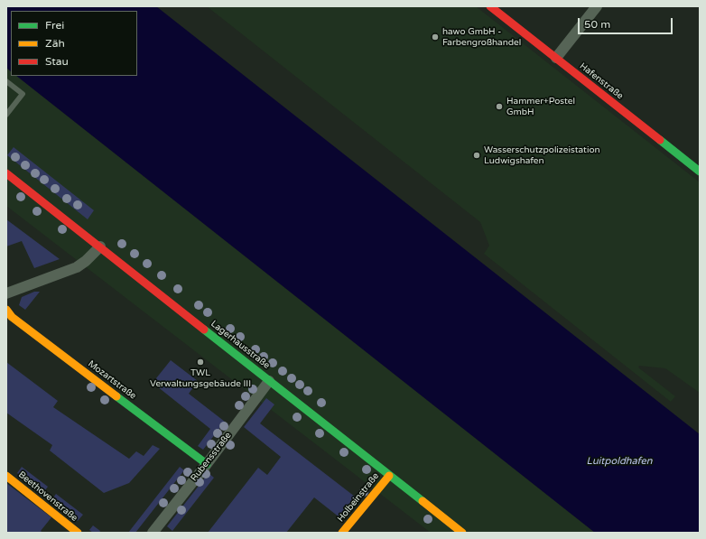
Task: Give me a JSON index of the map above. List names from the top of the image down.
{
  "streets": {
    "street": [
      "Hafenstraße",
      "Lagerhausstraße",
      "Mozartstraße",
      "Rubensstraße",
      "Beethovenstraße",
      "Holbeinstraße"
    ]
  },
  "crossings": [
    ["Lagerhausstraße", "Rubensstraße"],
    ["Lagerhausstraße", "Holbeinstraße"],
    ["Mozartstraße", "Rubensstraße"]
  ],
  "water": ["Luitpoldhafen"],
  "places": [
    "hawo GmbH - Farbengroßhandel",
    "Hammer+Postel GmbH",
    "Wasserschutzpolizeistation Ludwigshafen",
    "TWL Verwaltungsgebäude III"
  ],
  "legend": ["Frei", "Zäh", "Stau"],
  "scale_bar": "50 m"
}
